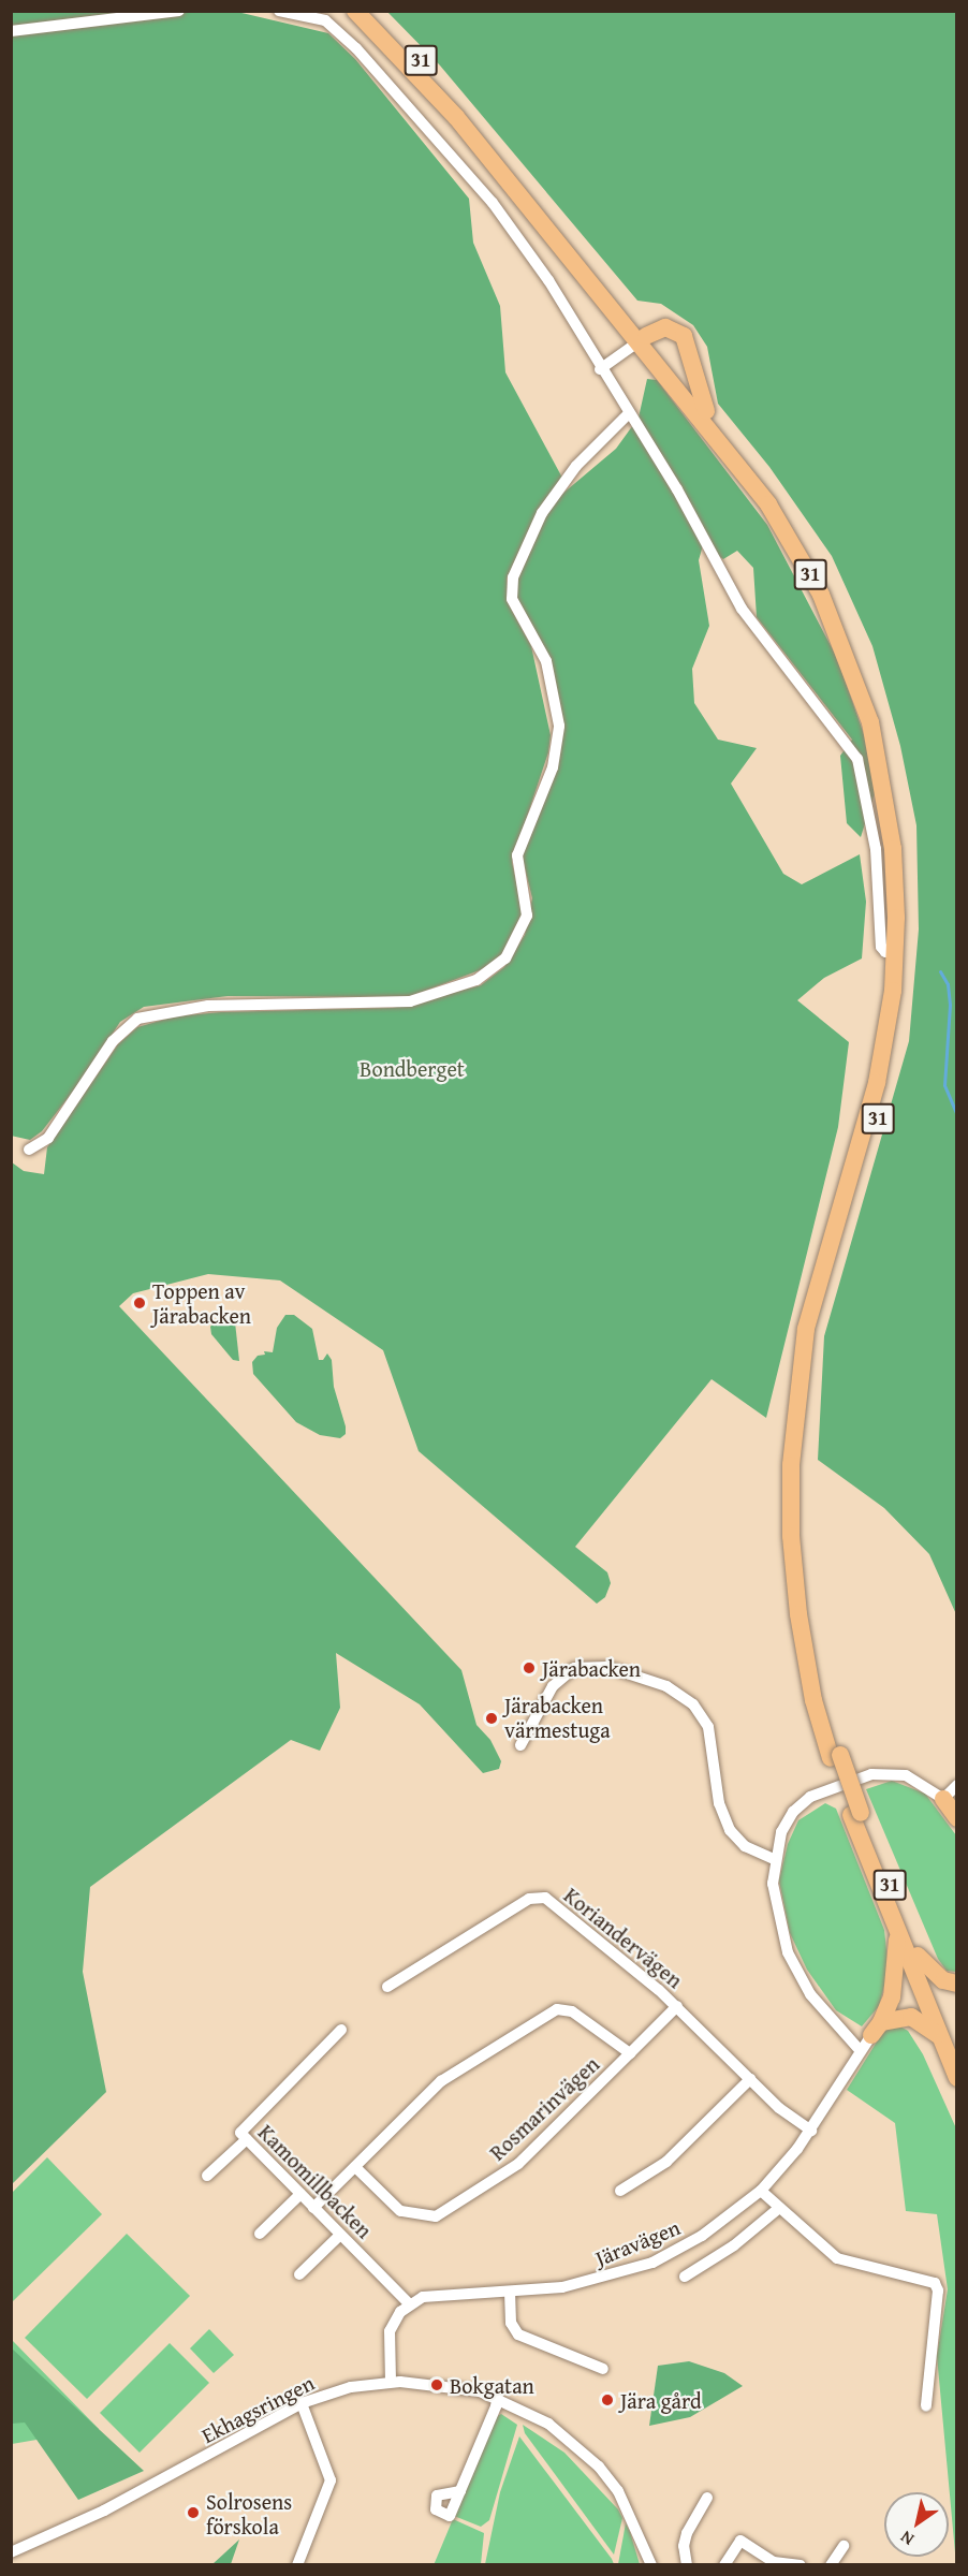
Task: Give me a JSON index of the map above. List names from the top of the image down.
{
  "streets": {
    "highway": ["31"],
    "street": [
      "Koriandervägen",
      "Rosmarinvägen",
      "Kamomillbacken",
      "Järavägen",
      "Ekhagsringen"
    ]
  },
  "crossings": [
    ["Koriandervägen", "Rosmarinvägen"],
    ["Koriandervägen", "Järavägen"],
    ["Rosmarinvägen", "Kamomillbacken"],
    ["Kamomillbacken", "Järavägen"]
  ],
  "parks": ["Bondberget"],
  "places": [
    "Toppen av Järabacken",
    "Järabacken",
    "Järabacken värmestuga",
    "Bokgatan",
    "Jära gård",
    "Solrosens förskola"
  ],
  "north": "bottom left"
}
